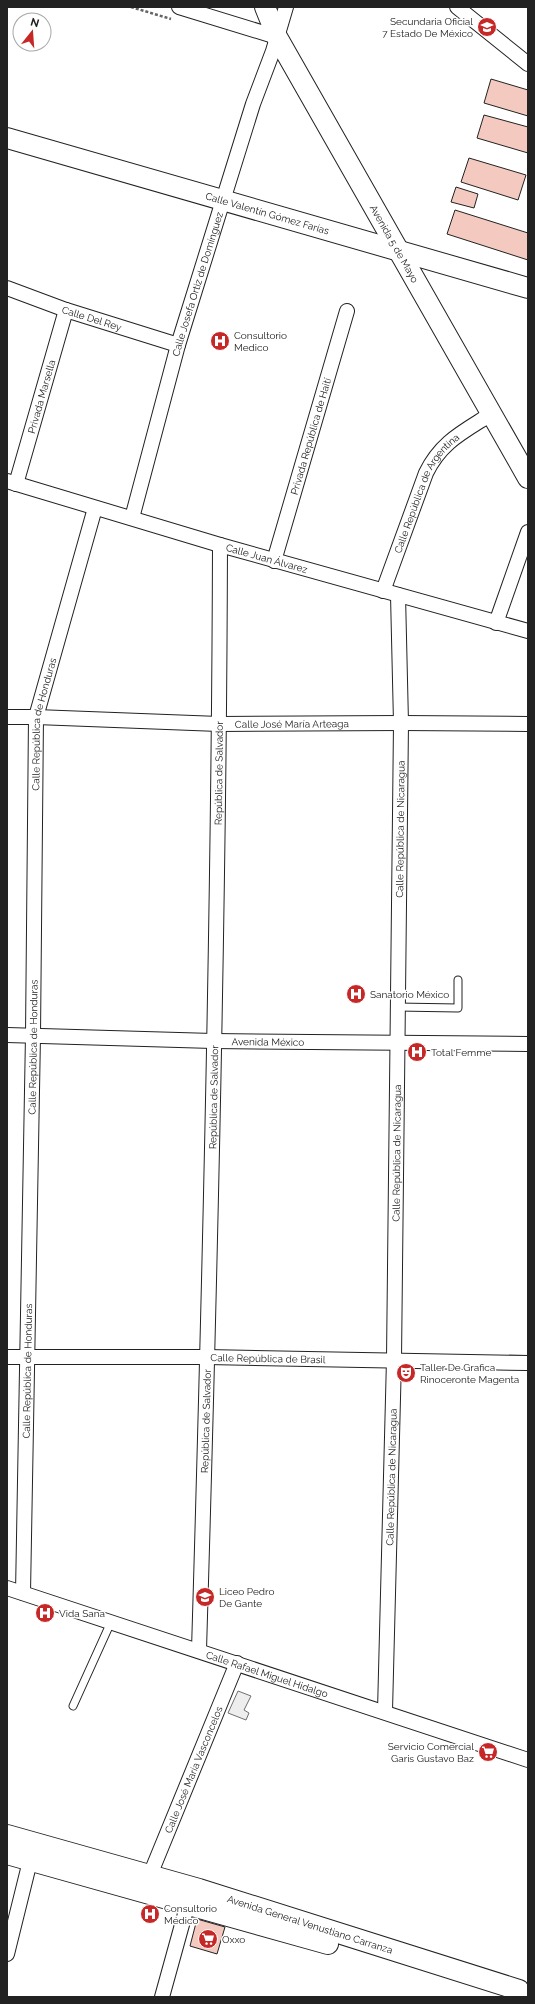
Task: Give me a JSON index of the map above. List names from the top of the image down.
{
  "streets": {
    "main road": ["Calle Valentín Gómez Farías", "Avenida 5 de Mayo", "Avenida General Venustiano Carranza"],
    "street": [
      "Calle Josefa Ortiz de Domínguez",
      "Calle Del Rey",
      "Privada Marsella",
      "Privada República de Haití",
      "Calle República de Argentina",
      "Calle Juan Álvarez",
      "Calle República de Honduras",
      "Calle José María Arteaga",
      "República de Salvador",
      "Calle República de Nicaragua",
      "Avenida México",
      "Calle República de Brasil",
      "Calle Rafael Miguel Hidalgo",
      "Calle José María Vasconcelos"
    ]
  },
  "crossings": [
    ["Calle Valentín Gómez Farías", "Avenida 5 de Mayo"],
    ["Calle Valentín Gómez Farías", "Calle Josefa Ortiz de Domínguez"],
    ["Avenida 5 de Mayo", "Calle Josefa Ortiz de Domínguez"],
    ["Avenida 5 de Mayo", "Calle República de Argentina"],
    ["Calle Josefa Ortiz de Domínguez", "Calle Del Rey"],
    ["Calle Josefa Ortiz de Domínguez", "Calle Juan Álvarez"],
    ["Calle Del Rey", "Privada Marsella"],
    ["Privada Marsella", "Calle Juan Álvarez"],
    ["Privada República de Haití", "Calle Juan Álvarez"],
    ["Calle República de Argentina", "Calle Juan Álvarez"],
    ["Calle Juan Álvarez", "Calle República de Honduras"],
    ["Calle Juan Álvarez", "República de Salvador"],
    ["Calle Juan Álvarez", "Calle República de Nicaragua"],
    ["Calle República de Honduras", "Calle José María Arteaga"],
    ["Calle República de Honduras", "Avenida México"],
    ["Calle República de Honduras", "Calle República de Brasil"],
    ["Calle República de Honduras", "Calle Rafael Miguel Hidalgo"],
    ["Calle José María Arteaga", "República de Salvador"],
    ["Calle José María Arteaga", "Calle República de Nicaragua"],
    ["República de Salvador", "Avenida México"],
    ["República de Salvador", "Calle República de Brasil"],
    ["República de Salvador", "Calle Rafael Miguel Hidalgo"],
    ["Calle República de Nicaragua", "Avenida México"],
    ["Calle República de Nicaragua", "Calle República de Brasil"],
    ["Calle República de Nicaragua", "Calle Rafael Miguel Hidalgo"],
    ["Calle Rafael Miguel Hidalgo", "Calle José María Vasconcelos"],
    ["Calle José María Vasconcelos", "Avenida General Venustiano Carranza"]
  ],
  "places": {
    "school or university": ["Secundaria Oficial 7 Estado De México", "Liceo Pedro De Gante"],
    "hospital": [
      "Consultorio Medico",
      "Sanatorio México",
      "Total Femme",
      "Vida Sana",
      "Consultorio Médico"
    ],
    "theatre": ["Taller De Grafica Rinoceronte Magenta"],
    "supermarket": ["Servicio Comercial Garis Gustavo Baz", "Oxxo"]
  },
  "north": "top"
}
